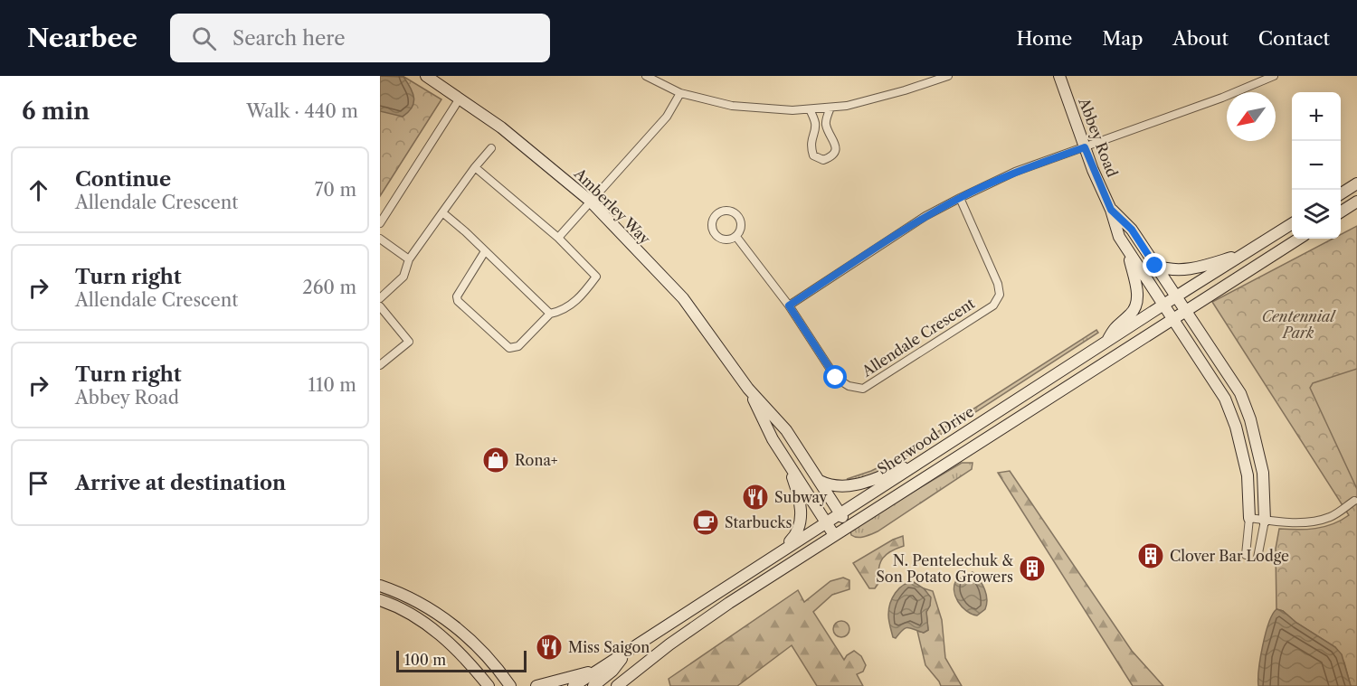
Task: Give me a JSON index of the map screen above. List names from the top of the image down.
{
  "streets": {
    "main road": ["Abbey Road", "Amberley Way", "Sherwood Drive"],
    "street": ["Allendale Crescent"]
  },
  "crossings": [
    ["Abbey Road", "Sherwood Drive"],
    ["Amberley Way", "Sherwood Drive"]
  ],
  "parks": ["Centennial Park"],
  "places": {
    "shop": ["Rona+"],
    "restaurant": ["Subway", "Miss Saigon"],
    "cafe": ["Starbucks"],
    "building": ["Clover Bar Lodge", "N. Pentelechuk & Son Potato Growers"]
  },
  "scale_bar": "100 m",
  "north": "bottom left",
  "page": {
    "header": "Nearbee",
    "search": "Search here",
    "nav": [
      "Home",
      "Map",
      "About",
      "Contact"
    ],
    "heading": ["6 min", "Walk · 440 m"],
    "map_buttons": ["+", "−"],
    "list": [
      ["Continue", "Allendale Crescent", "70 m"],
      ["Turn right", "Allendale Crescent", "260 m"],
      ["Turn right", "Abbey Road", "110 m"],
      "Arrive at destination"
    ],
    "scale": "100 m"
  }
}
